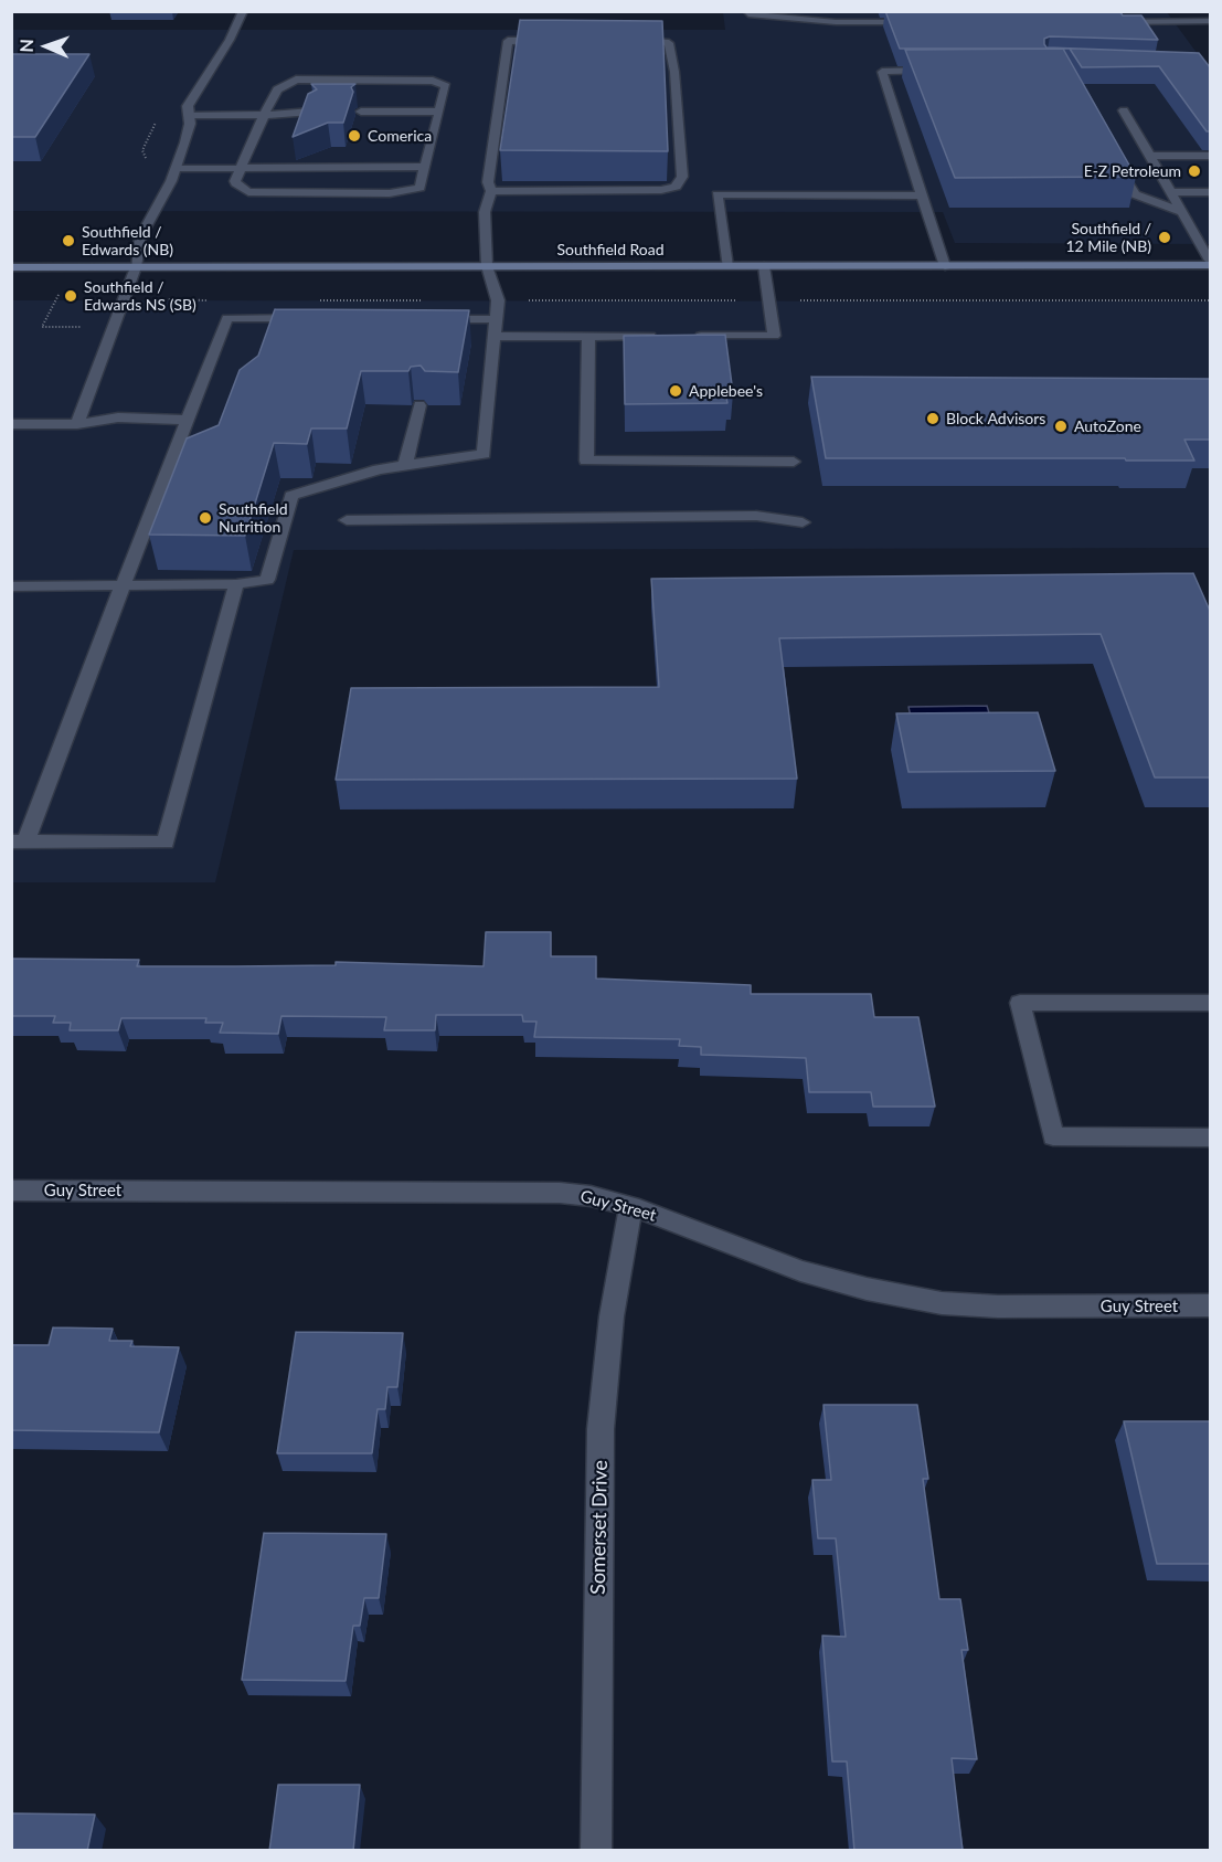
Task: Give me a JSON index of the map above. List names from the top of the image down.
{
  "streets": {
    "main road": ["Southfield Road"],
    "street": ["Guy Street", "Somerset Drive"]
  },
  "crossings": [
    ["Guy Street", "Somerset Drive"]
  ],
  "places": [
    "Comerica",
    "E-Z Petroleum",
    "Southfield / 12 Mile (NB)",
    "Southfield / Edwards (NB)",
    "Southfield / Edwards NS (SB)",
    "Applebee's",
    "Block Advisors",
    "AutoZone",
    "Southfield Nutrition"
  ],
  "north": "left"
}
